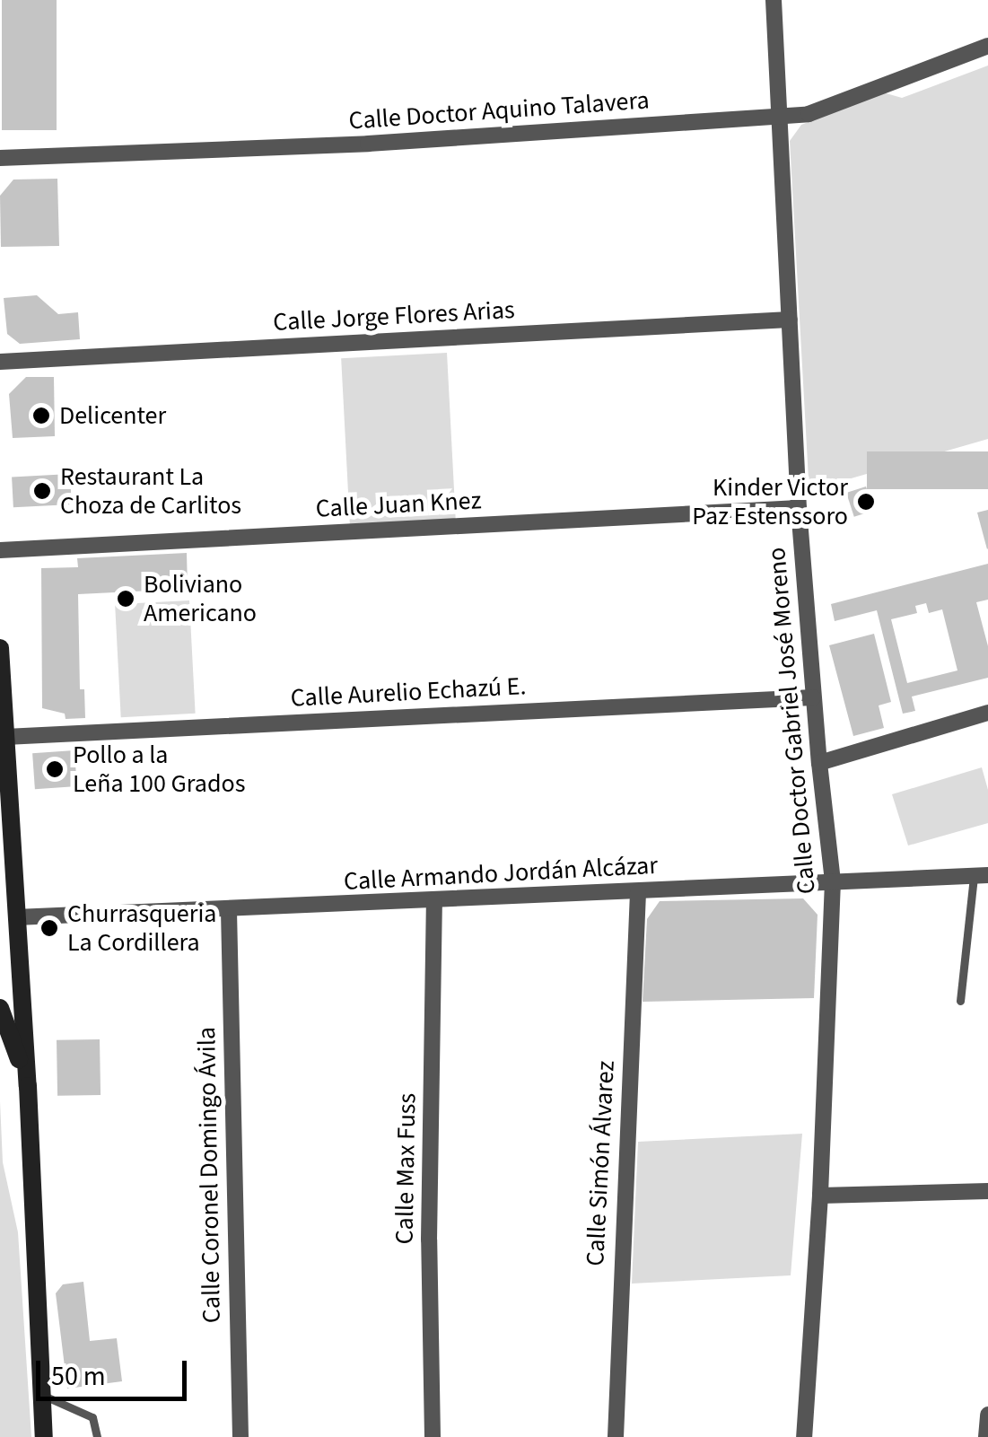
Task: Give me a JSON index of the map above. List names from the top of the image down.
{
  "streets": {
    "street": [
      "Calle Doctor Aquino Talavera",
      "Calle Jorge Flores Arias",
      "Calle Juan Knez",
      "Calle Aurelio Echazú E.",
      "Calle Doctor Gabriel José Moreno",
      "Calle Armando Jordán Alcázar",
      "Calle Simón Álvarez",
      "Calle Max Fuss",
      "Calle Coronel Domingo Ávila"
    ]
  },
  "crossings": [
    ["Calle Doctor Aquino Talavera", "Calle Doctor Gabriel José Moreno"],
    ["Calle Jorge Flores Arias", "Calle Doctor Gabriel José Moreno"],
    ["Calle Juan Knez", "Calle Doctor Gabriel José Moreno"],
    ["Calle Aurelio Echazú E.", "Calle Doctor Gabriel José Moreno"],
    ["Calle Doctor Gabriel José Moreno", "Calle Armando Jordán Alcázar"],
    ["Calle Armando Jordán Alcázar", "Calle Simón Álvarez"],
    ["Calle Armando Jordán Alcázar", "Calle Max Fuss"],
    ["Calle Armando Jordán Alcázar", "Calle Coronel Domingo Ávila"]
  ],
  "places": [
    "Delicenter",
    "Restaurant La Choza de Carlitos",
    "Kinder Victor Paz Estenssoro",
    "Boliviano Americano",
    "Pollo a la Leña 100 Grados",
    "Churrasqueria La Cordillera"
  ],
  "scale_bar": "50 m"
}
